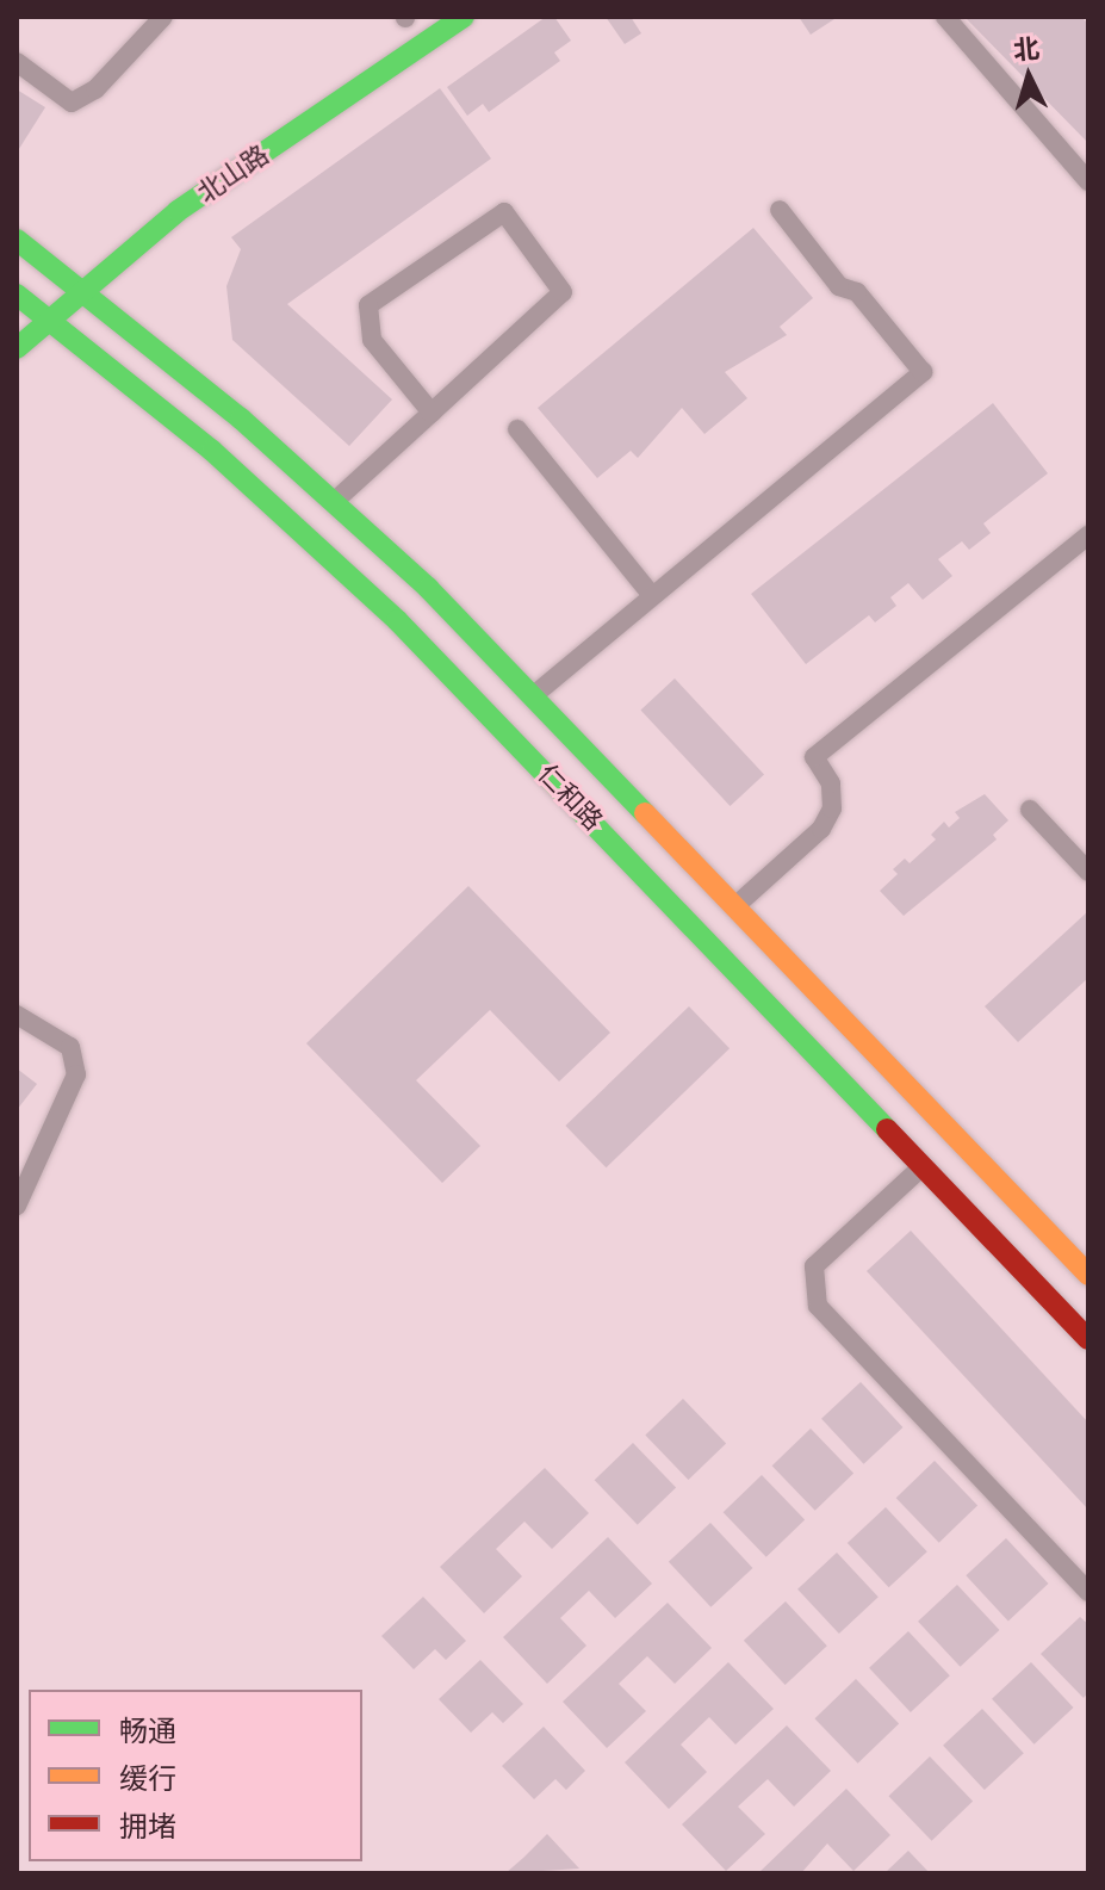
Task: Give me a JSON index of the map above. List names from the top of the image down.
{
  "streets": {
    "main road": ["北山路", "仁和路"]
  },
  "crossings": [
    ["北山路", "仁和路"]
  ],
  "legend": ["畅通", "缓行", "拥堵"],
  "north": "top"
}
